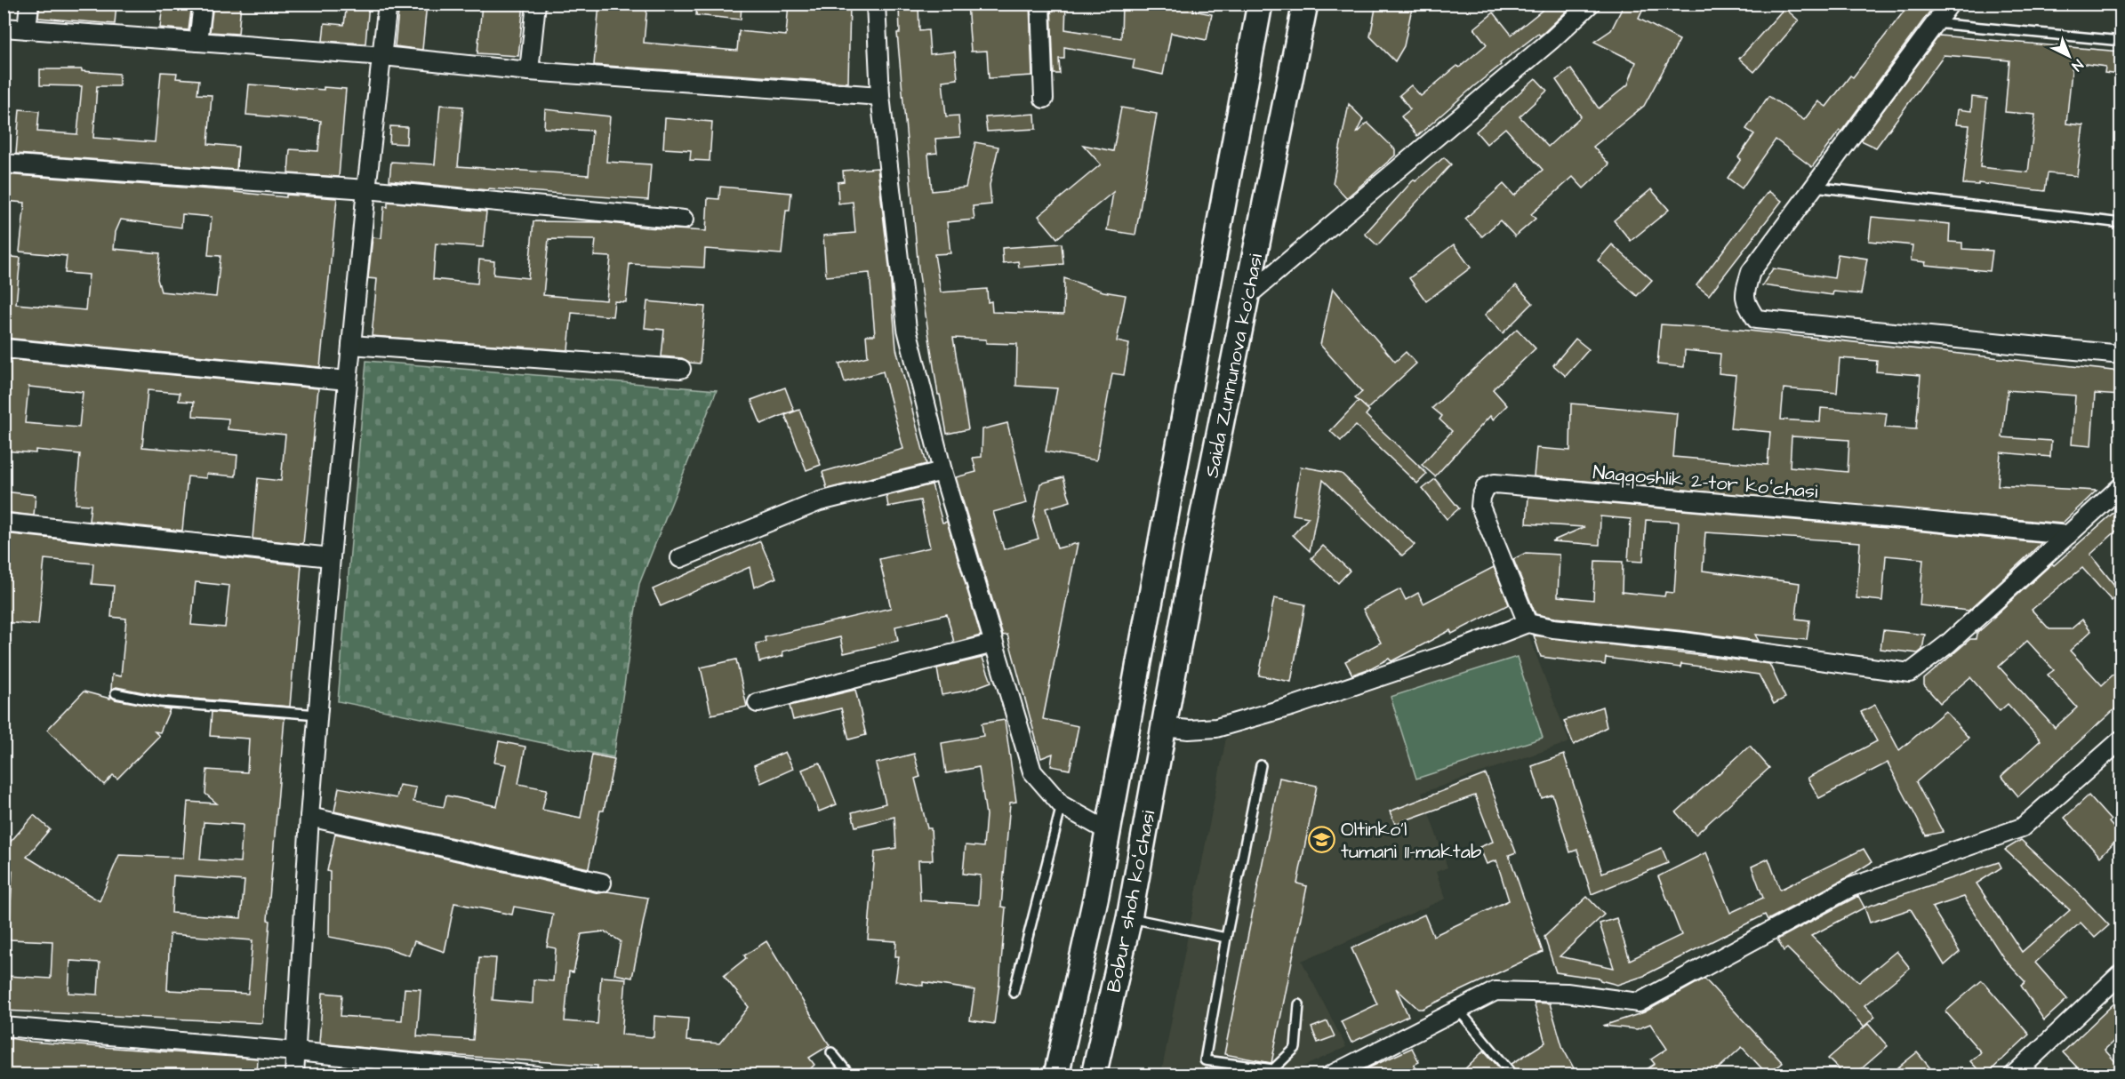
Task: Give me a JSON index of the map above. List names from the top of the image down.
{
  "streets": {
    "main road": ["Saida Zunnunova ko'chasi", "Bobur shoh koʻchasi"],
    "street": ["Naqqoshlik 2-tor koʻchasi"]
  },
  "crossings": [
    ["Saida Zunnunova ko'chasi", "Bobur shoh koʻchasi"]
  ],
  "places": {
    "school or university": ["Oltinko'l tumani 11-maktab"]
  },
  "north": "bottom right"
}
